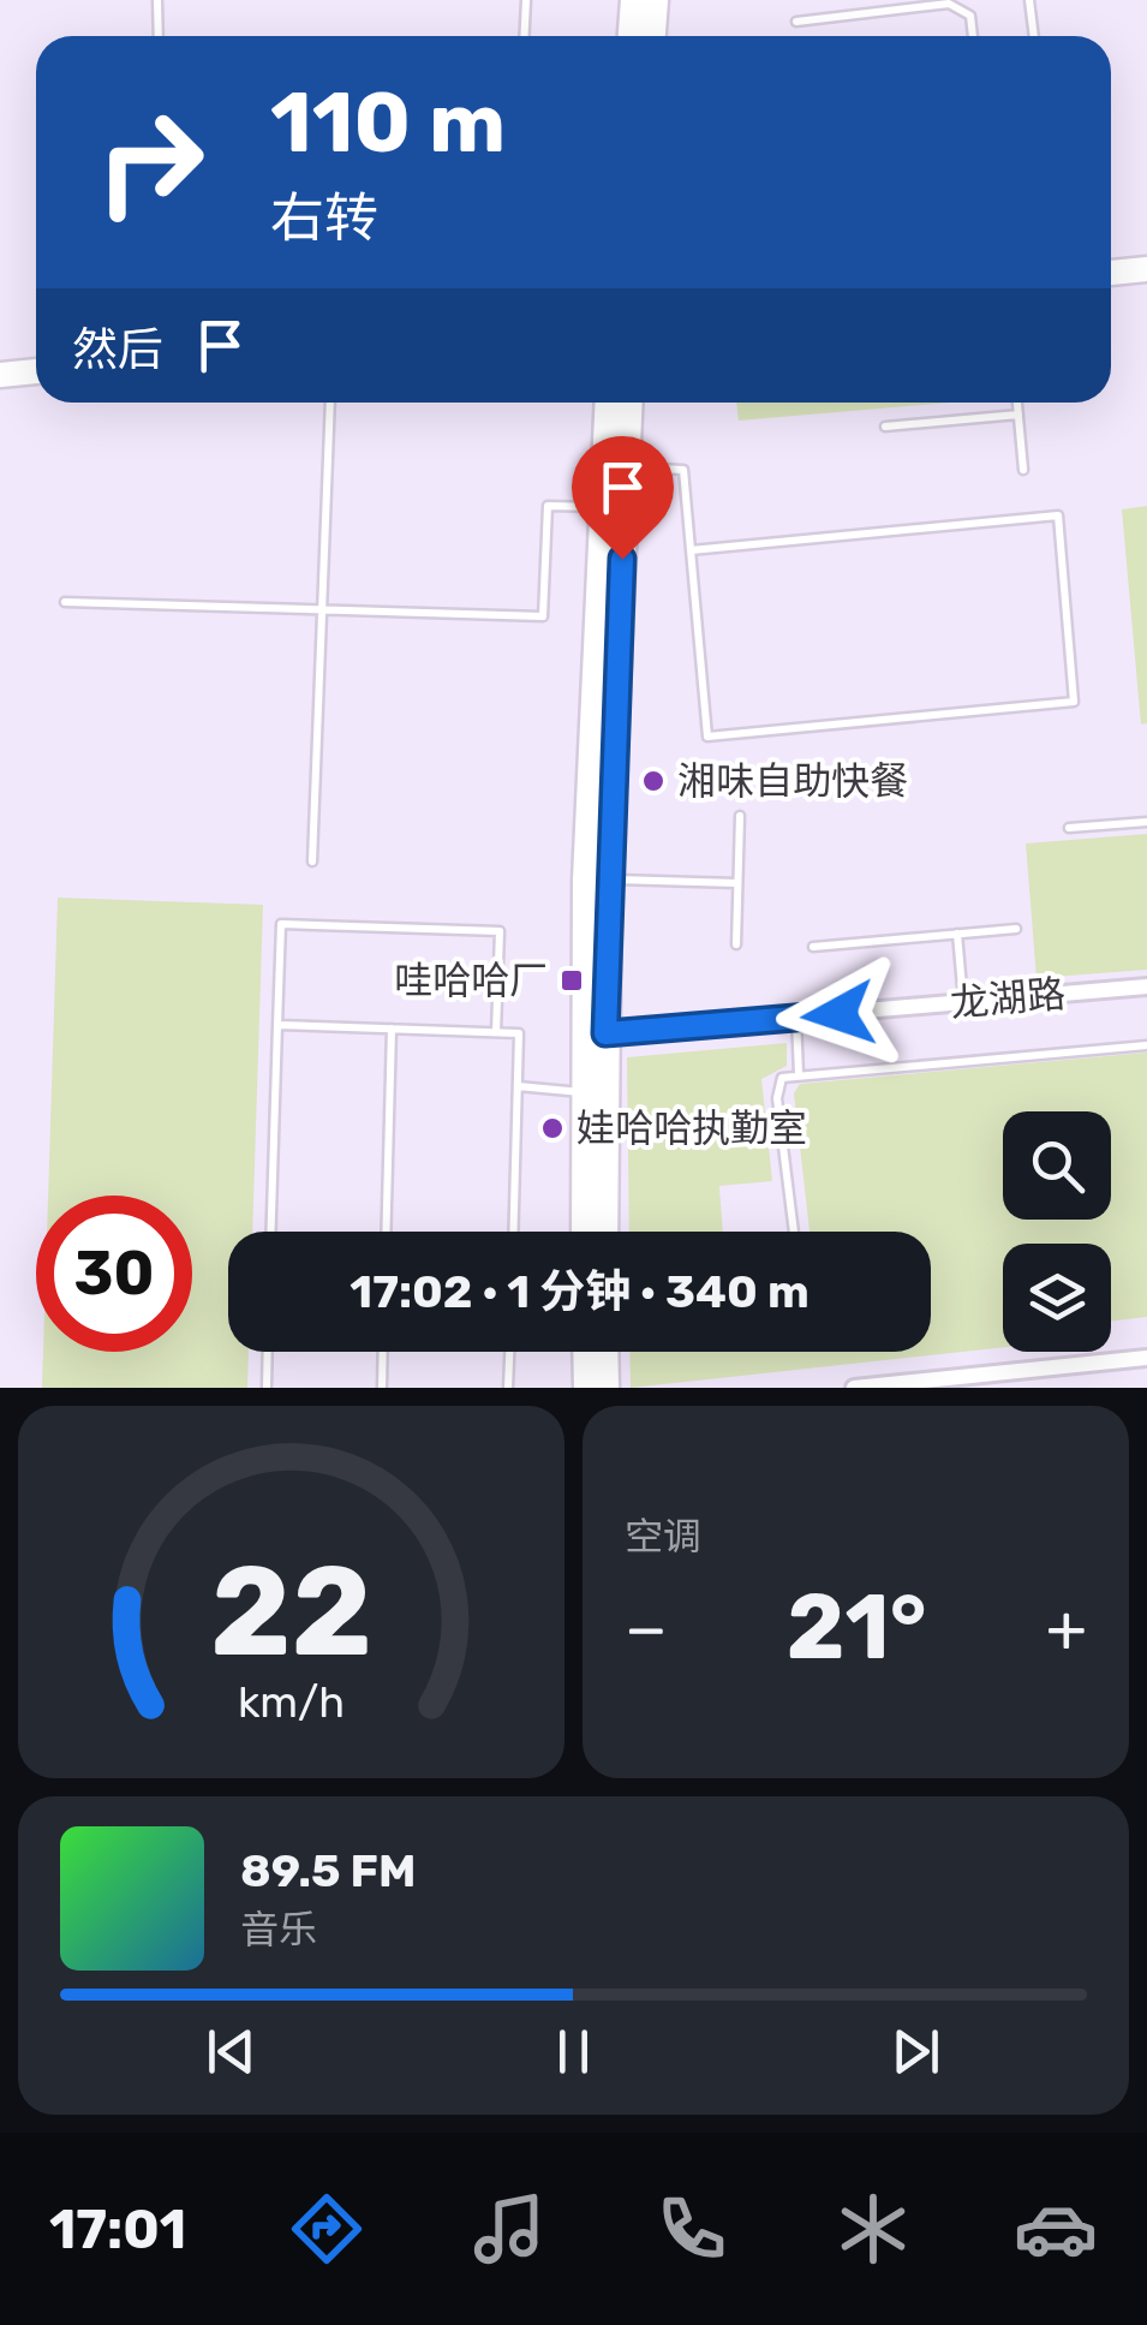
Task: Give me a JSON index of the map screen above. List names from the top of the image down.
{
  "streets": {
    "street": ["龙湖路"]
  },
  "places": {
    "other": ["湘味自助快餐", "娃哈哈执勤室"],
    "transit": ["哇哈哈厂"]
  },
  "page": {
    "turn": ["110 m", "右转"],
    "then": "然后",
    "limit": "30",
    "trip": "17:02 · 1 分钟 · 340 m",
    "tile": "空调",
    "heat": ["−", "21°", "+"],
    "song": ["89.5 FM", "音乐"],
    "tabs": "17:01",
    "gauge": ["22", "km/h"]
  }
}
